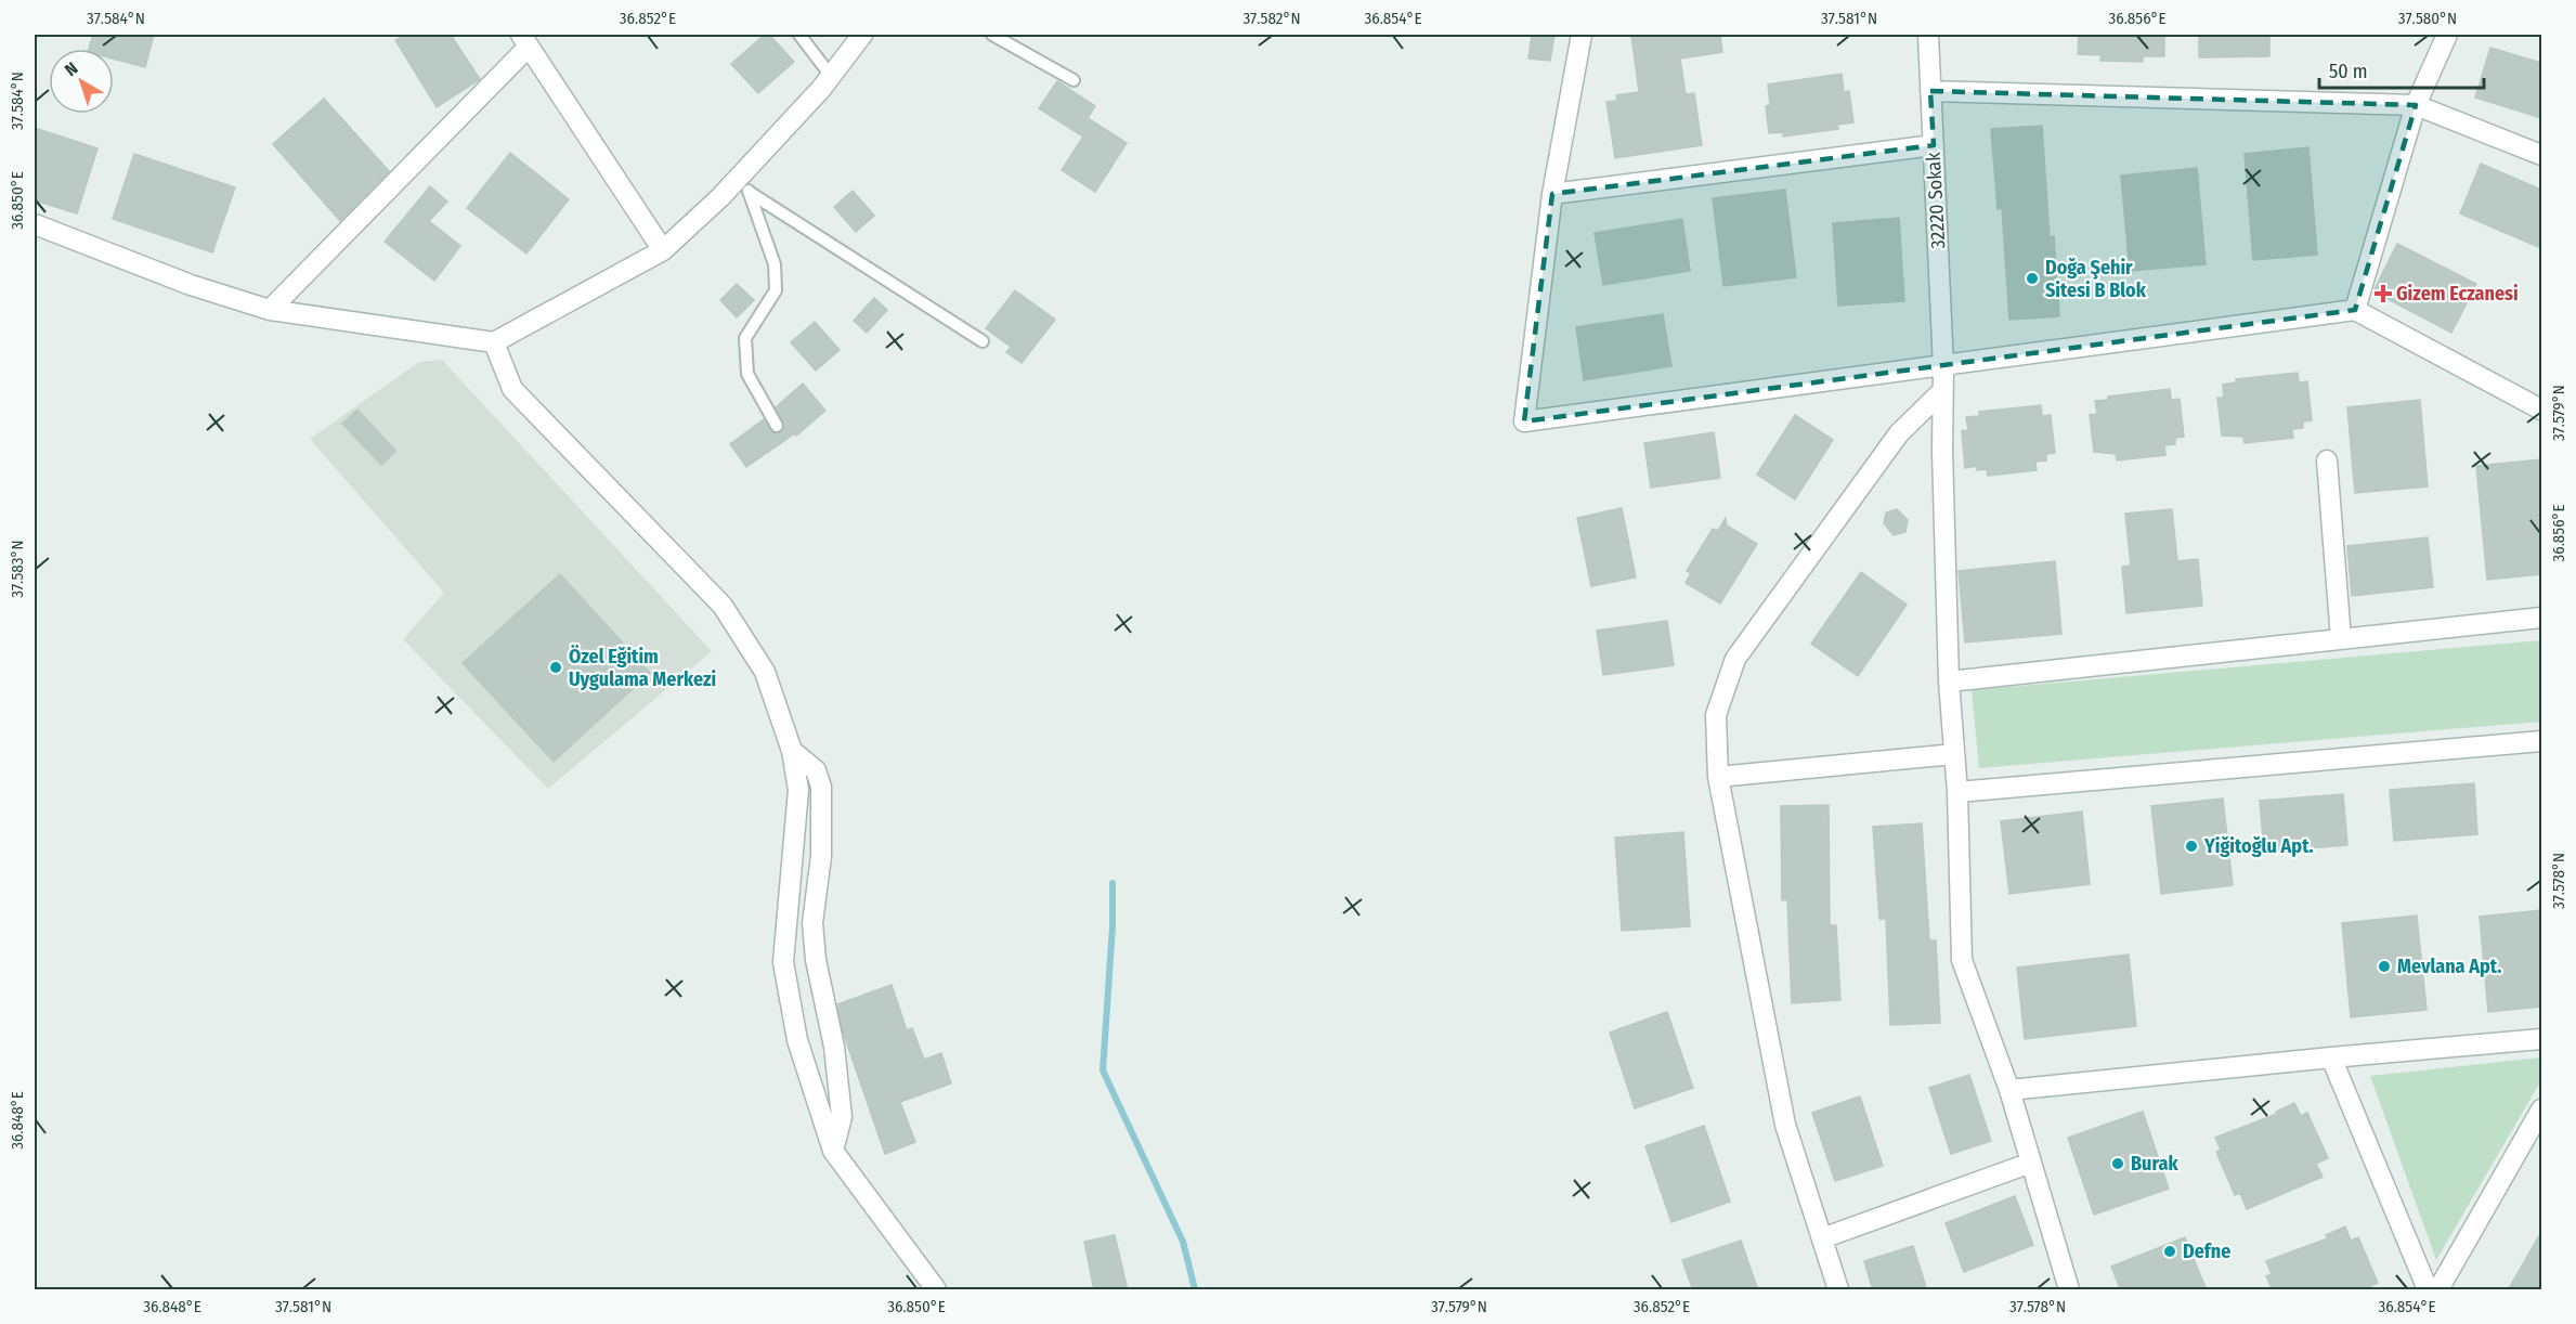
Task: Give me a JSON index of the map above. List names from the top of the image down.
{
  "streets": {
    "street": ["32220 Sokak"]
  },
  "places": {
    "other": [
      "Doğa Şehir Sitesi B Blok",
      "Özel Eğitim Uygulama Merkezi",
      "Yiğitoğlu Apt.",
      "Mevlana Apt.",
      "Burak",
      "Defne"
    ],
    "health": ["Gizem Eczanesi"]
  },
  "scale_bar": "50 m",
  "north": "top left",
  "coordinates": [
    "37.584°N",
    "36.852°E",
    "37.582°N",
    "36.854°E",
    "37.581°N",
    "36.856°E",
    "37.580°N",
    "36.850°E",
    "37.579°N",
    "37.583°N",
    "37.578°N",
    "36.848°E"
  ]
}
